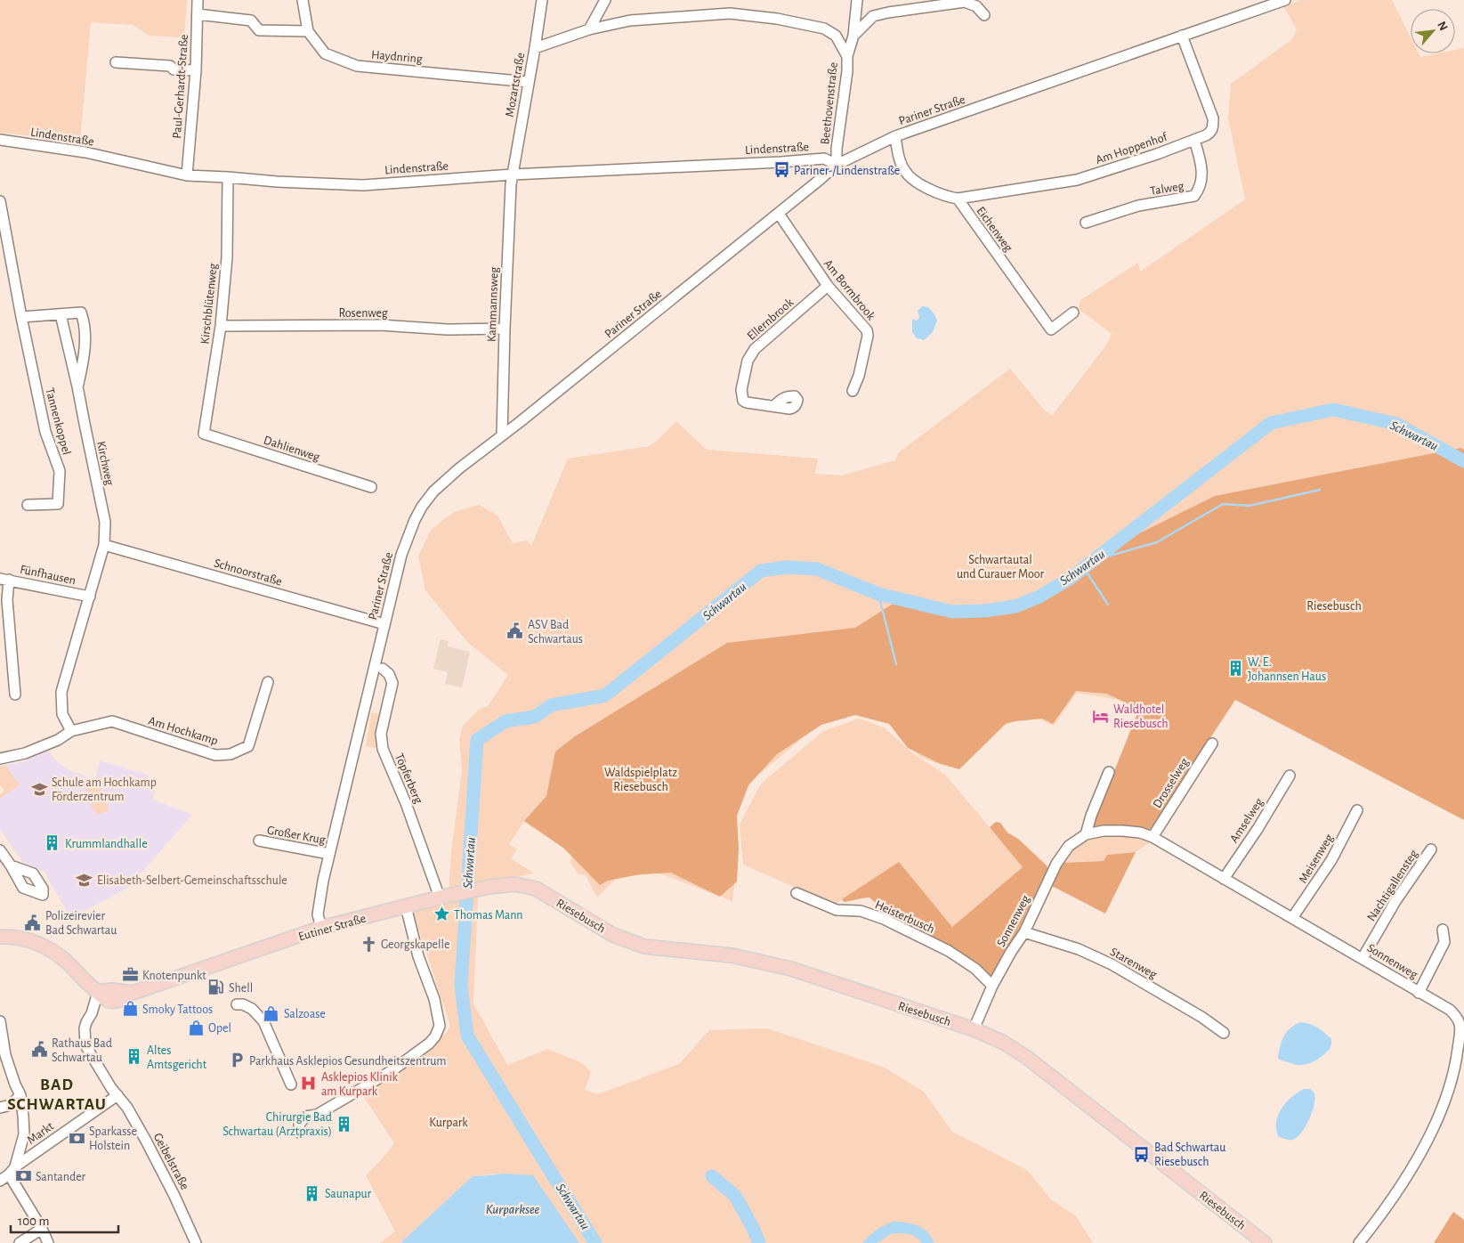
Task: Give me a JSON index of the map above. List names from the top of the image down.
{
  "streets": {
    "main road": ["Riesebusch", "Eutiner Straße"],
    "street": [
      "Haydnring",
      "Mozartstraße",
      "Paul-Gerhardt-Straße",
      "Beethovenstraße",
      "Pariner Straße",
      "Lindenstraße",
      "Am Hoppenhof",
      "Talweg",
      "Eichenweg",
      "Am Bormbrook",
      "Kirschblütenweg",
      "Kammannsweg",
      "Rosenweg",
      "Ellernbrook",
      "Tannenkoppel",
      "Dahlienweg",
      "Kirchweg",
      "Schnoorstraße",
      "Fünfhausen",
      "Am Hochkamp",
      "Töpferberg",
      "Drosselweg",
      "Amselweg",
      "Großer Krug",
      "Meisenweg",
      "Nachtigallensteg",
      "Heisterbusch",
      "Sonnenweg",
      "Starenweg",
      "Markt",
      "Geibelstraße"
    ]
  },
  "crossings": [
    ["Haydnring", "Mozartstraße"],
    ["Mozartstraße", "Beethovenstraße"],
    ["Mozartstraße", "Lindenstraße"],
    ["Mozartstraße", "Kammannsweg"],
    ["Paul-Gerhardt-Straße", "Lindenstraße"],
    ["Beethovenstraße", "Pariner Straße"],
    ["Beethovenstraße", "Lindenstraße"],
    ["Pariner Straße", "Lindenstraße"],
    ["Pariner Straße", "Am Hoppenhof"],
    ["Pariner Straße", "Am Bormbrook"],
    ["Pariner Straße", "Kammannsweg"],
    ["Pariner Straße", "Schnoorstraße"],
    ["Pariner Straße", "Großer Krug"],
    ["Pariner Straße", "Eutiner Straße"],
    ["Lindenstraße", "Kirschblütenweg"],
    ["Lindenstraße", "Kammannsweg"],
    ["Am Hoppenhof", "Talweg"],
    ["Am Hoppenhof", "Eichenweg"],
    ["Am Bormbrook", "Ellernbrook"],
    ["Kirschblütenweg", "Rosenweg"],
    ["Kirschblütenweg", "Dahlienweg"],
    ["Kammannsweg", "Rosenweg"],
    ["Tannenkoppel", "Kirchweg"],
    ["Kirchweg", "Schnoorstraße"],
    ["Töpferberg", "Eutiner Straße"],
    ["Drosselweg", "Sonnenweg"],
    ["Amselweg", "Sonnenweg"],
    ["Meisenweg", "Sonnenweg"],
    ["Nachtigallensteg", "Sonnenweg"],
    ["Riesebusch", "Sonnenweg"],
    ["Riesebusch", "Eutiner Straße"],
    ["Heisterbusch", "Sonnenweg"],
    ["Sonnenweg", "Starenweg"],
    ["Markt", "Geibelstraße"]
  ],
  "districts": ["BAD SCHWARTAU"],
  "water": ["Schwartau", "Kurparksee"],
  "parks": [
    "Schwartautal und Curauer Moor",
    "Riesebusch",
    "Waldspielplatz Riesebusch",
    "Kurpark"
  ],
  "places": {
    "bus stop": ["Pariner-/Lindenstraße", "Bad Schwartau Riesebusch"],
    "public building": ["ASV Bad Schwartaus", "Polizeirevier Bad Schwartau", "Rathaus Bad Schwartau"],
    "building": [
      "W. E. Johannsen Haus",
      "Krummlandhalle",
      "Altes Amtsgericht",
      "Chirurgie Bad Schwartau (Arztpraxis)",
      "Saunapur"
    ],
    "hotel": ["Waldhotel Riesebusch"],
    "school or university": ["Schule am Hochkamp Förderzentrum", "Elisabeth-Selbert-Gemeinschaftsschule"],
    "place": ["Thomas Mann"],
    "church": ["Georgskapelle"],
    "office": ["Knotenpunkt"],
    "fuel station": ["Shell"],
    "shop": ["Smoky Tattoos", "Salzoase", "Opel"],
    "parking": ["Parkhaus Asklepios Gesundheitszentrum"],
    "hospital": ["Asklepios Klinik am Kurpark"],
    "bank": ["Sparkasse Holstein", "Santander"]
  },
  "scale_bar": "100 m",
  "north": "top right"
}
